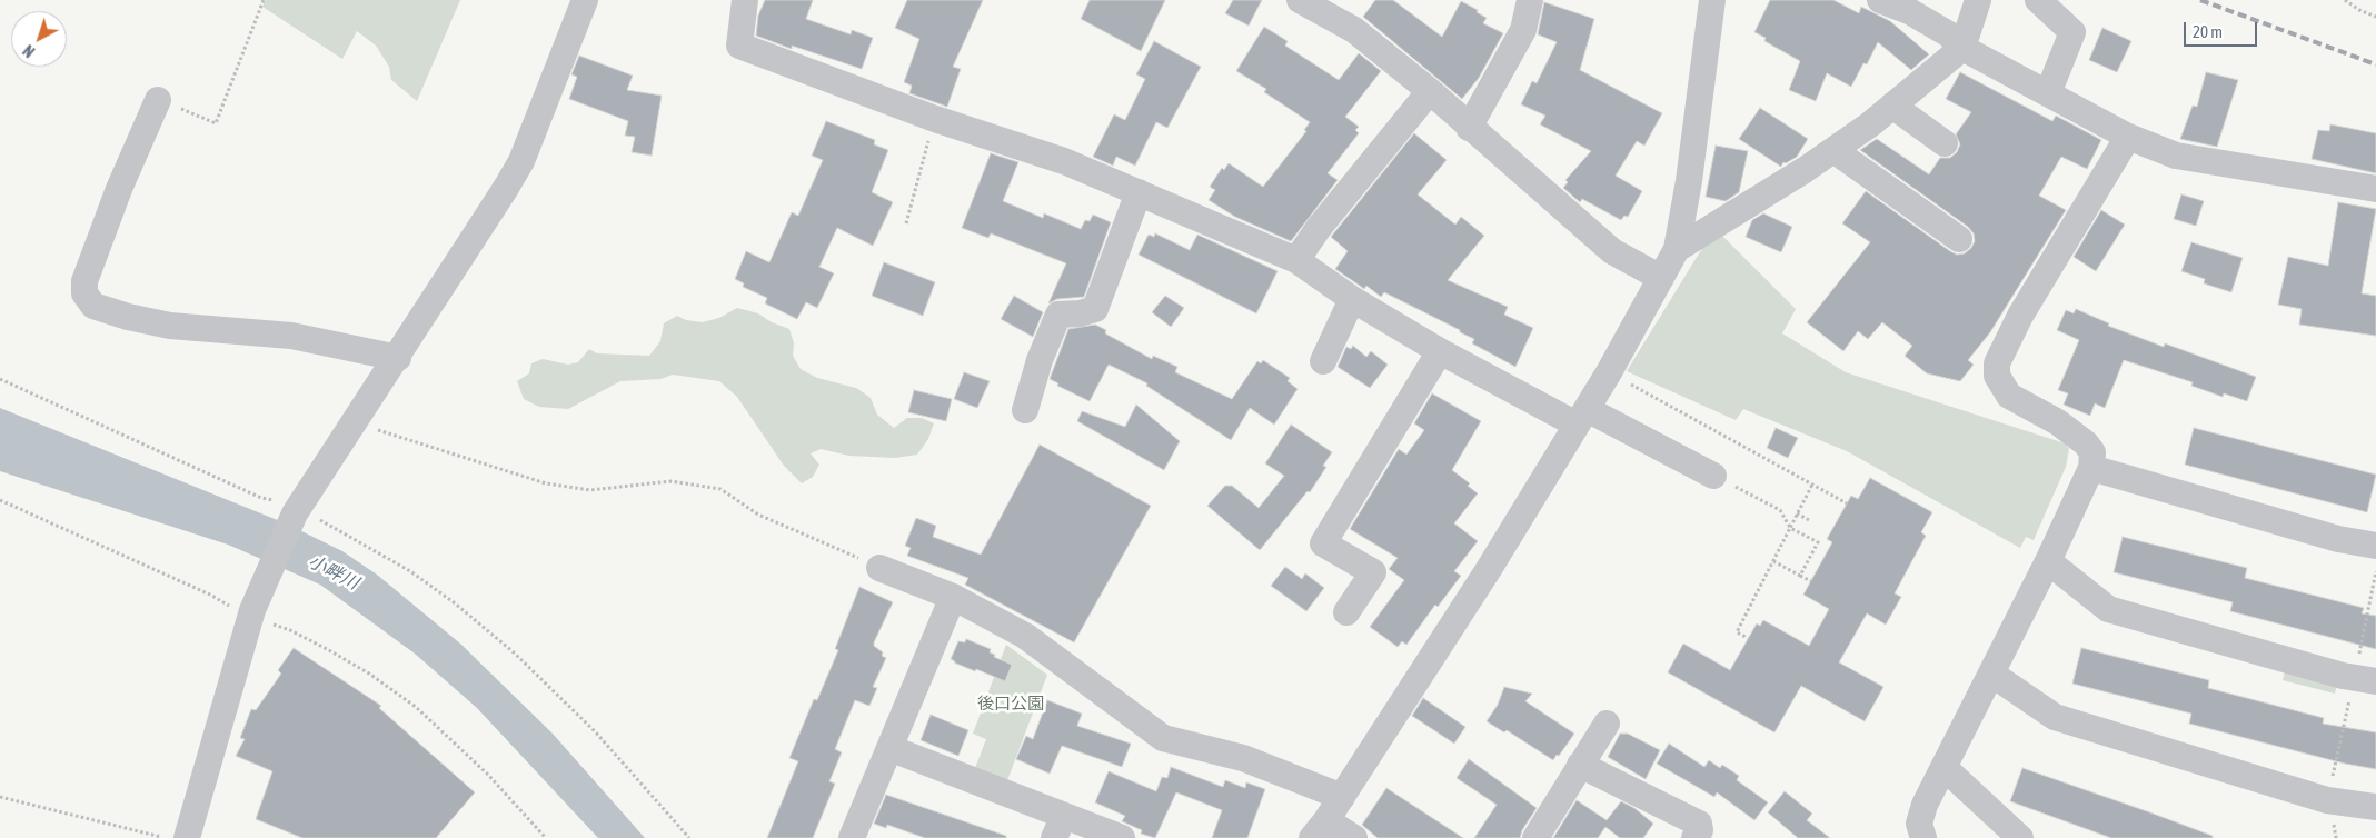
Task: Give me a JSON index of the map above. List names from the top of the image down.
{
  "water": ["小畔川"],
  "parks": ["後口公園"],
  "scale_bar": "20 m",
  "north": "bottom left"
}
